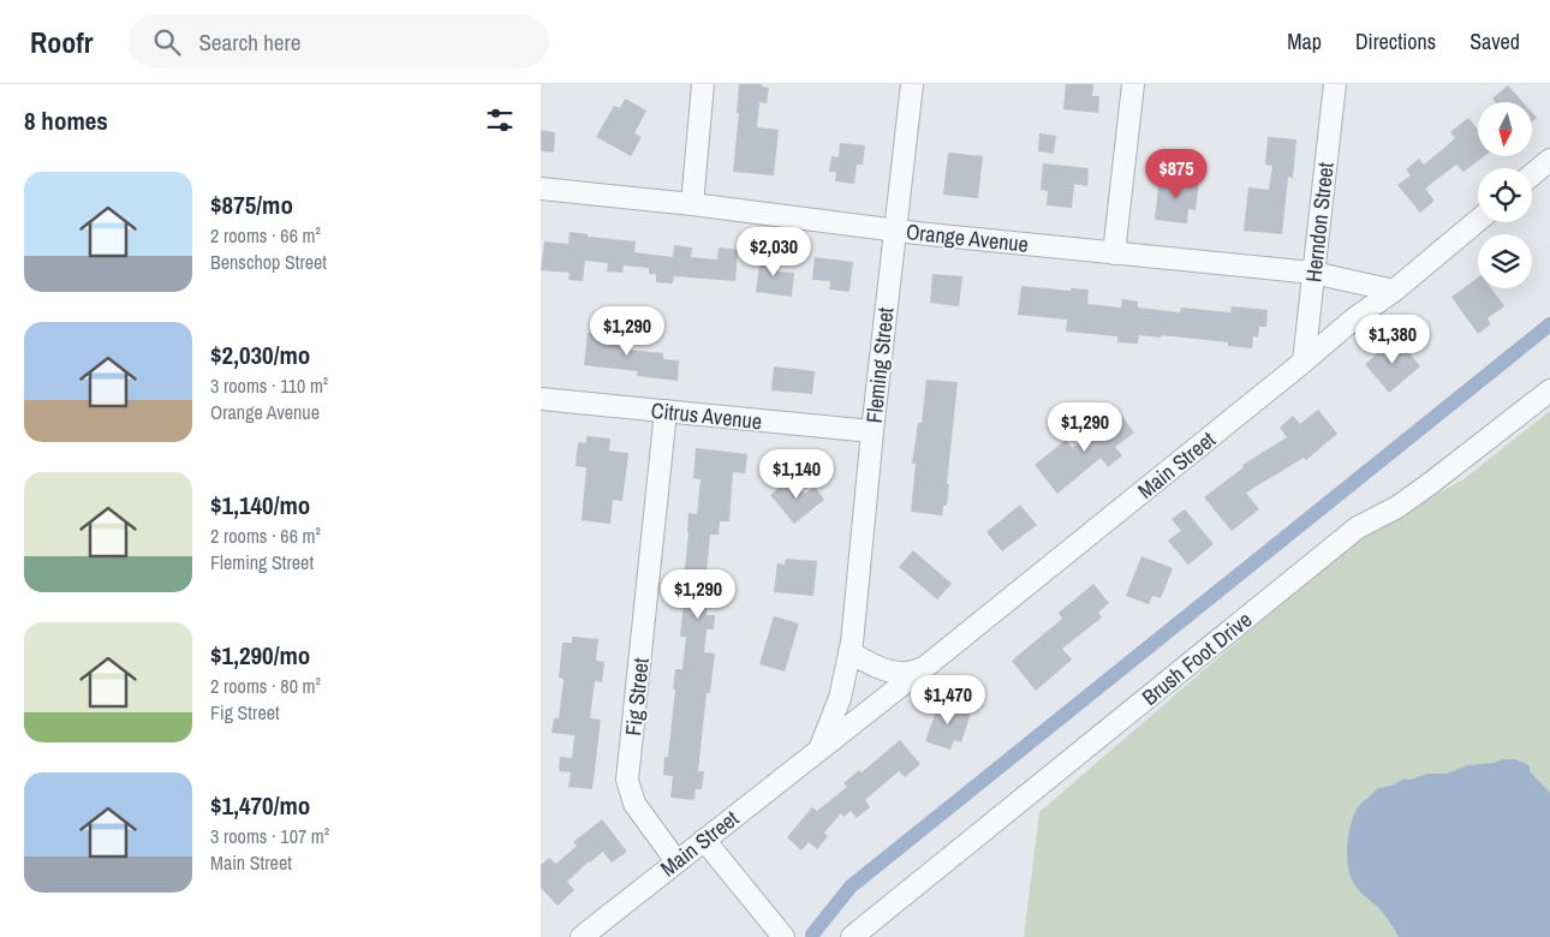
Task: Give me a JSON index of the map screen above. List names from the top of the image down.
{
  "streets": {
    "street": [
      "Herndon Street",
      "Orange Avenue",
      "Fleming Street",
      "Citrus Avenue",
      "Main Street",
      "Brush Foot Drive",
      "Fig Street"
    ]
  },
  "crossings": [
    ["Herndon Street", "Orange Avenue"],
    ["Herndon Street", "Main Street"],
    ["Orange Avenue", "Fleming Street"],
    ["Orange Avenue", "Main Street"],
    ["Fleming Street", "Citrus Avenue"],
    ["Fleming Street", "Main Street"],
    ["Citrus Avenue", "Fig Street"],
    ["Main Street", "Fig Street"]
  ],
  "north": "bottom",
  "page": {
    "header": "Roofr",
    "search": "Search here",
    "nav": ["Map", "Directions", "Saved"],
    "heading": "8 homes",
    "price": [
      "$875",
      "$2,030",
      "$1,290",
      "$1,380",
      "$1,290",
      "$1,140",
      "$1,290",
      "$1,470"
    ],
    "list": [
      {
        "name": "$875/mo",
        "note": "2 rooms · 66 m² · Benschop Street"
      },
      {
        "name": "$2,030/mo",
        "note": "3 rooms · 110 m² · Orange Avenue"
      },
      {
        "name": "$1,140/mo",
        "note": "2 rooms · 66 m² · Fleming Street"
      },
      {
        "name": "$1,290/mo",
        "note": "2 rooms · 80 m² · Fig Street"
      },
      {
        "name": "$1,470/mo",
        "note": "3 rooms · 107 m² · Main Street"
      }
    ]
  }
}
